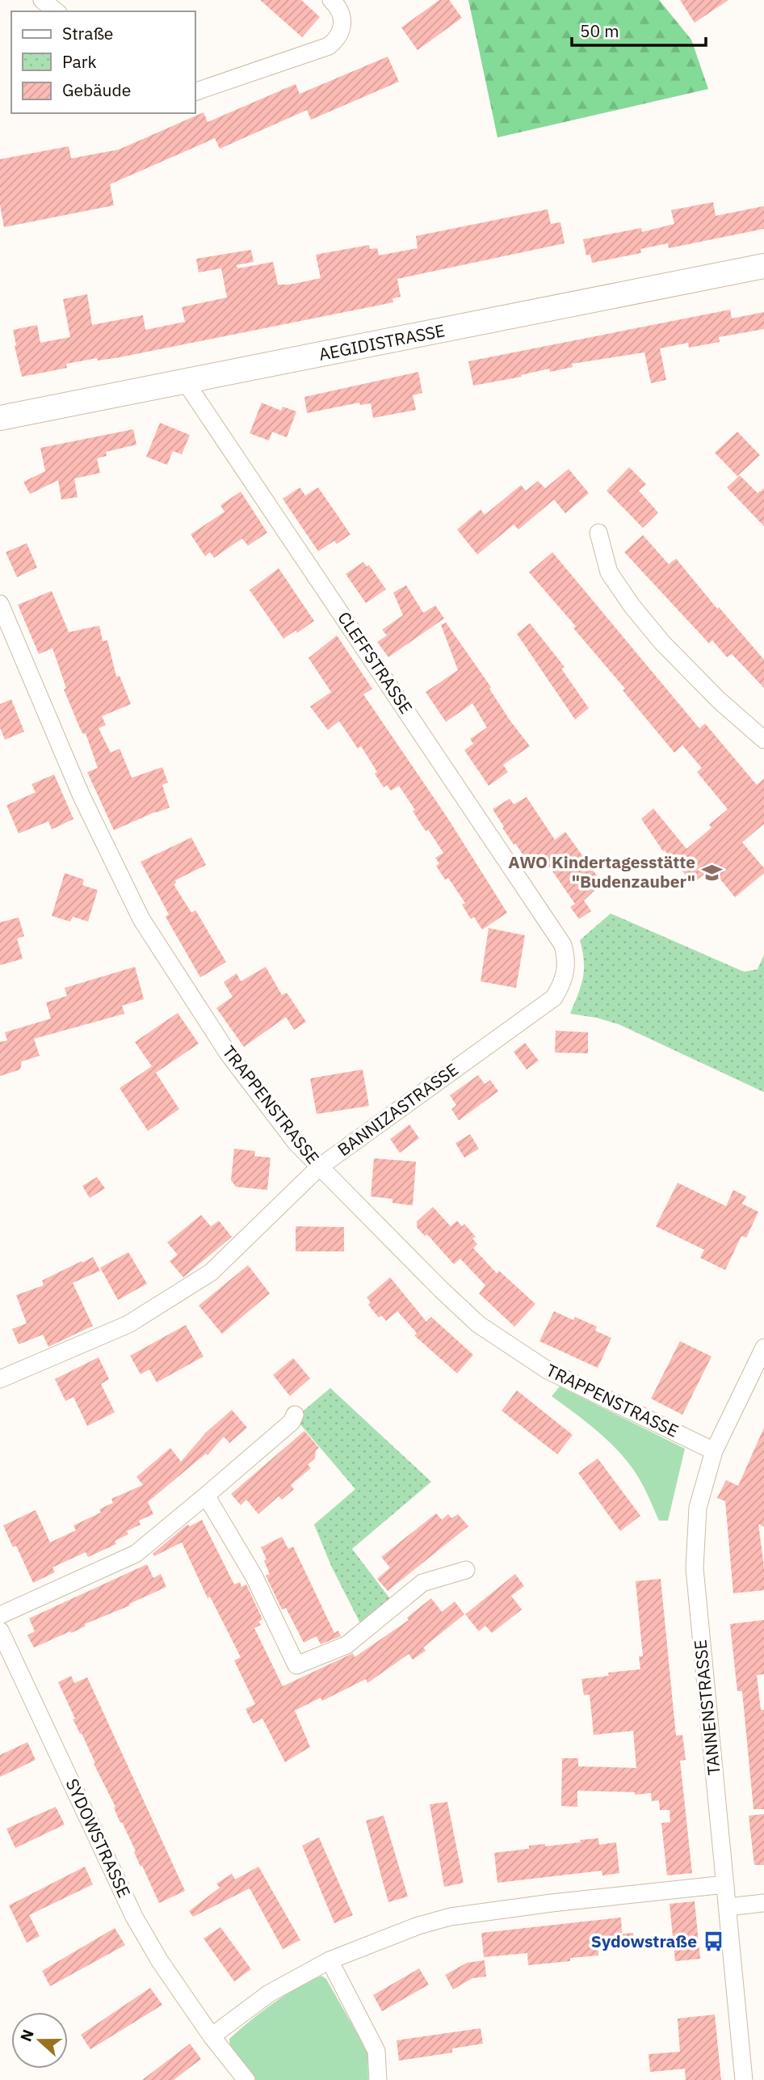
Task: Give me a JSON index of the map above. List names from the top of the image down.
{
  "streets": {
    "street": [
      "AEGIDISTRASSE",
      "CLEFFSTRASSE",
      "TRAPPENSTRASSE",
      "BANNIZASTRASSE",
      "TANNENSTRASSE",
      "SYDOWSTRASSE"
    ]
  },
  "crossings": [
    ["AEGIDISTRASSE", "CLEFFSTRASSE"],
    ["CLEFFSTRASSE", "BANNIZASTRASSE"],
    ["TRAPPENSTRASSE", "BANNIZASTRASSE"],
    ["TRAPPENSTRASSE", "TANNENSTRASSE"]
  ],
  "places": {
    "school or university": ["AWO Kindertagesstätte \"Budenzauber\""],
    "bus stop": ["Sydowstraße"]
  },
  "legend": ["Straße", "Park", "Gebäude"],
  "scale_bar": "50 m",
  "north": "left"
}
